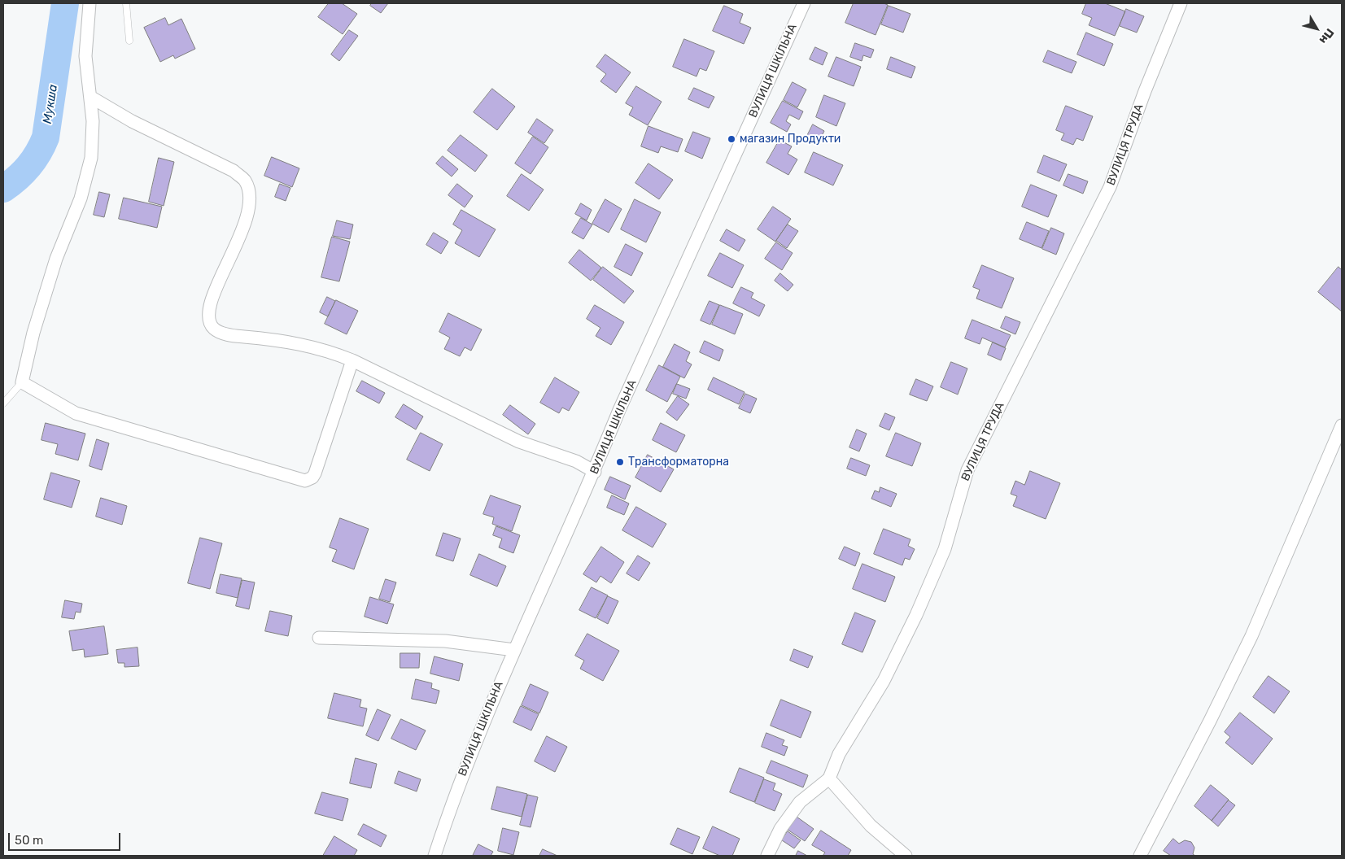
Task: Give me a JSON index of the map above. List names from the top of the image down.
{
  "streets": {
    "street": ["ВУЛИЦЯ ШКІЛЬНА", "ВУЛИЦЯ ТРУДА"]
  },
  "water": ["Мукша"],
  "places": ["магазин Продукти", "Трансформаторна"],
  "scale_bar": "50 m",
  "north": "bottom right"
}
